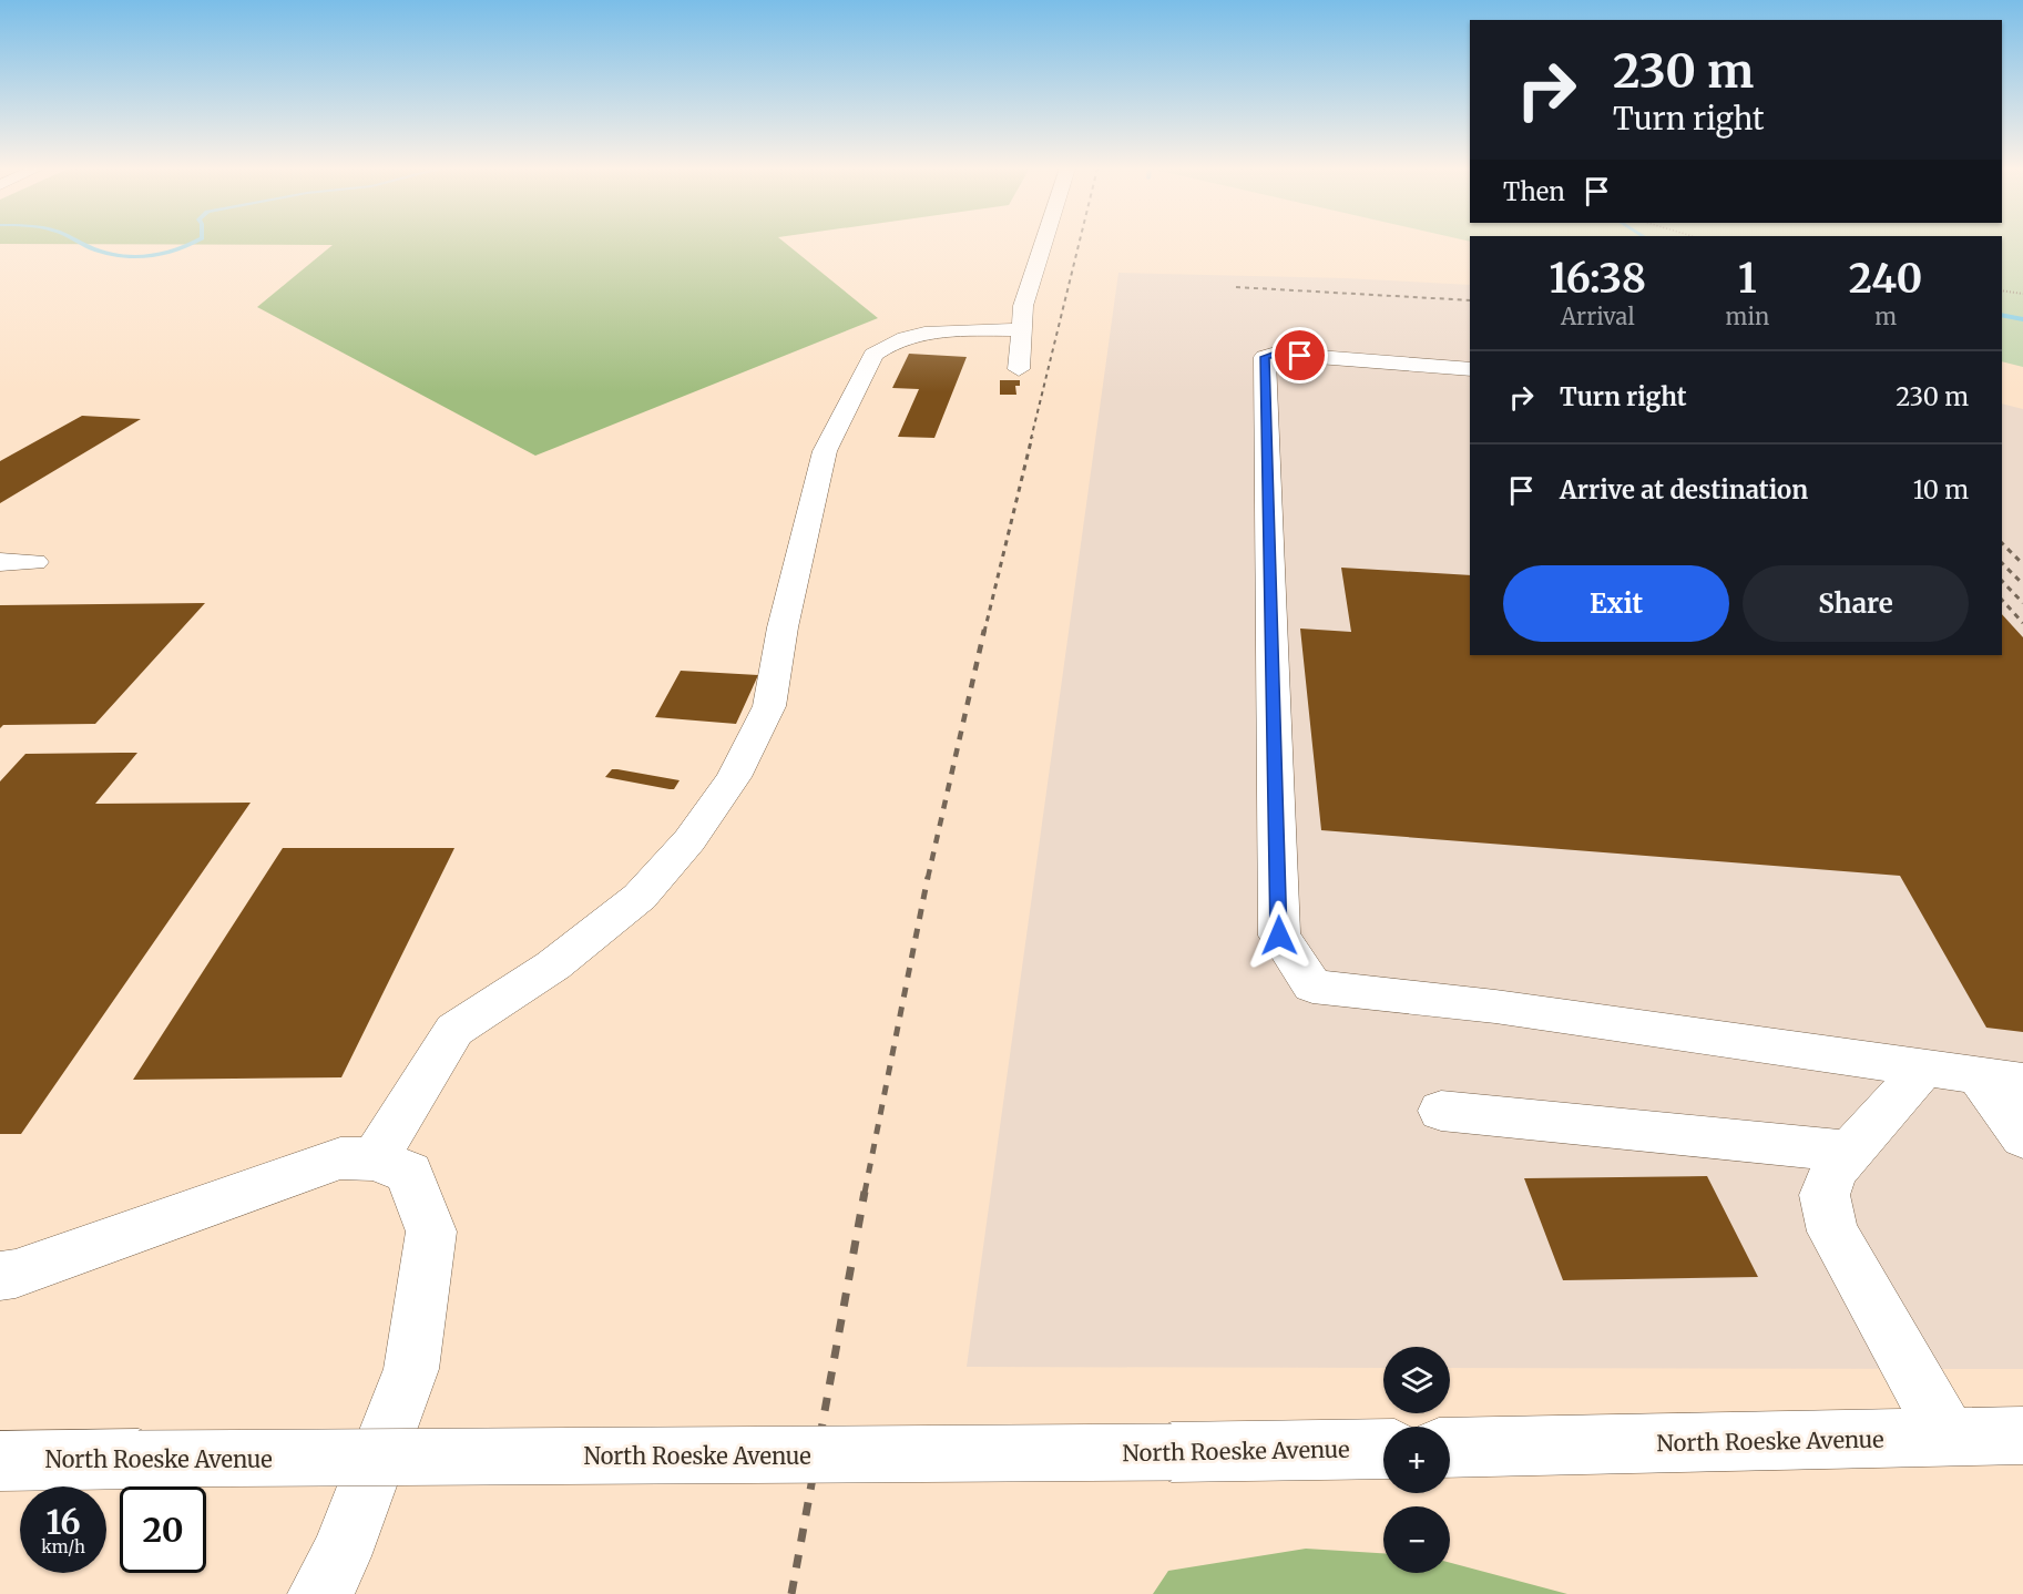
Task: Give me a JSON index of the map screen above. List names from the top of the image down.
{
  "streets": {
    "street": ["North Roeske Avenue"]
  },
  "page": {
    "turn": ["230 m", "Turn right"],
    "then": "Then",
    "eta": [
      "16:38",
      "Arrival",
      "1",
      "min",
      "240",
      "m"
    ],
    "list": [
      {
        "name": "Turn right",
        "value": "230 m"
      },
      {
        "name": "Arrive at destination",
        "value": "10 m"
      }
    ],
    "buttons": ["Exit", "Share"],
    "map_buttons": ["+", "−"],
    "speed": "16 km/h",
    "limit": "20"
  }
}
